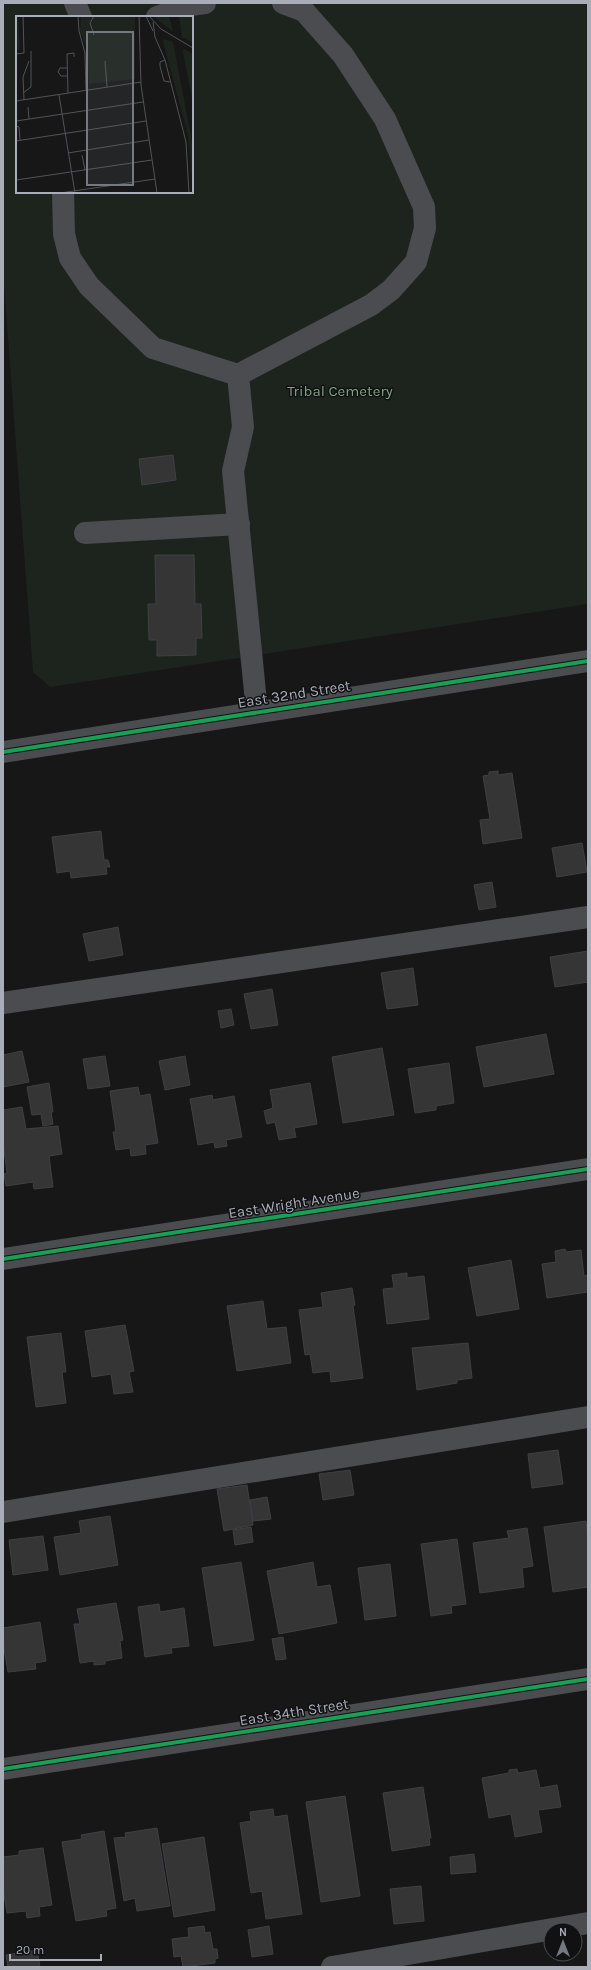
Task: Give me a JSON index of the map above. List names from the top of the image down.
{
  "streets": {
    "street": ["East 32nd Street", "East Wright Avenue", "East 34th Street"]
  },
  "parks": ["Tribal Cemetery"],
  "scale_bar": "20 m",
  "north": "top"
}
